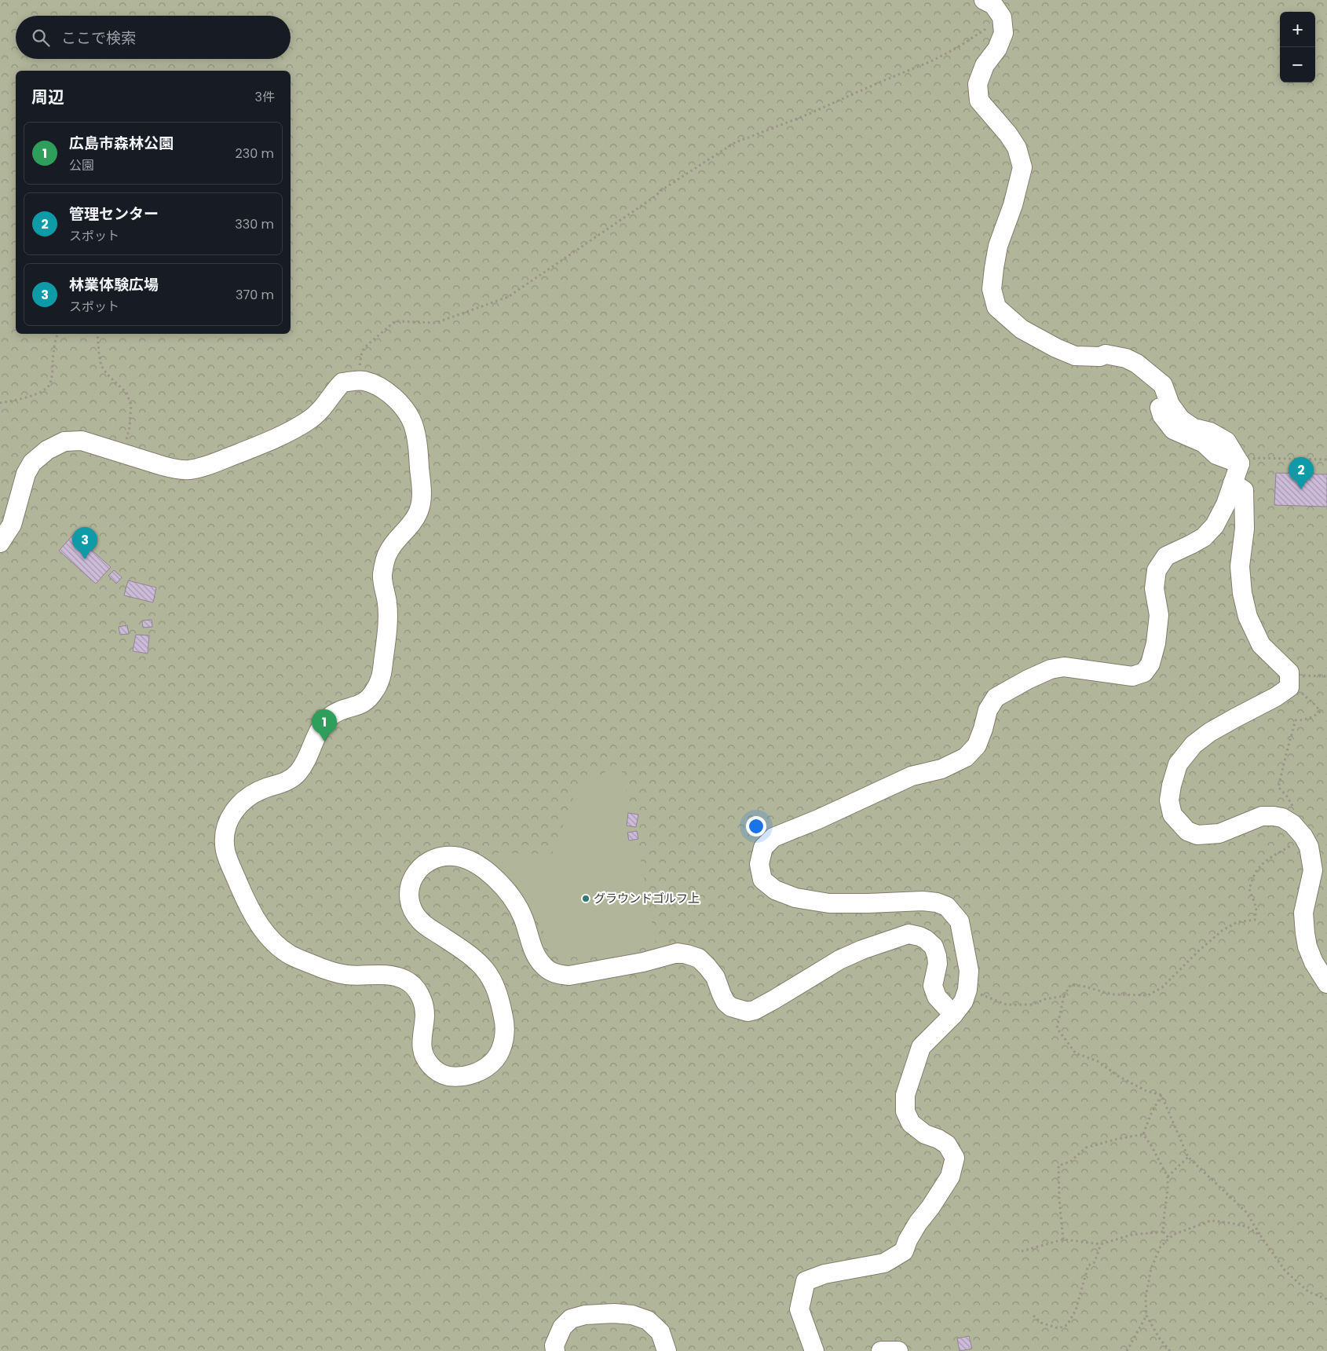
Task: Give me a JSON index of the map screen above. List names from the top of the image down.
{
  "places": ["グラウンドゴルフ上"],
  "page": {
    "map_buttons": ["+", "−"],
    "search": "ここで検索",
    "heading": ["周辺", "3件"],
    "list": [
      {
        "mark": "1",
        "name": "広島市森林公園",
        "note": "公園",
        "value": "230 m"
      },
      {
        "mark": "2",
        "name": "管理センター",
        "note": "スポット",
        "value": "330 m"
      },
      {
        "mark": "3",
        "name": "林業体験広場",
        "note": "スポット",
        "value": "370 m"
      }
    ],
    "pins": ["2", "3", "1"]
  }
}
